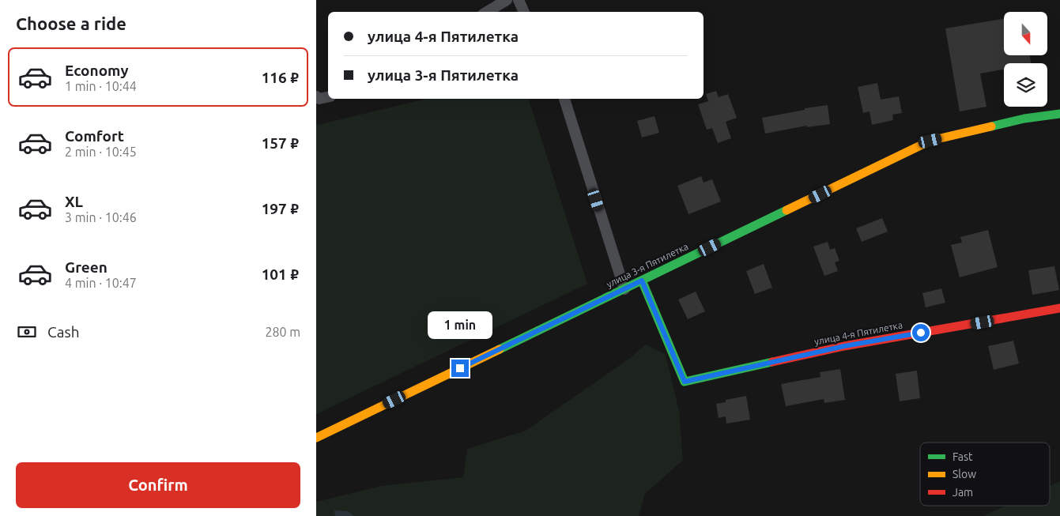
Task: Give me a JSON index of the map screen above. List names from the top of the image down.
{
  "streets": {
    "main road": ["улица 3-я Пятилетка", "улица 4-я Пятилетка"]
  },
  "crossings": [
    ["улица 3-я Пятилетка", "улица 4-я Пятилетка"]
  ],
  "legend": ["Fast", "Slow", "Jam"],
  "north": "bottom",
  "page": {
    "heading": "Choose a ride",
    "banner": ["улица 4-я Пятилетка", "улица 3-я Пятилетка"],
    "list": [
      {
        "name": "Economy",
        "note": "1 min · 10:44",
        "value": "116 ₽"
      },
      {
        "name": "Comfort",
        "note": "2 min · 10:45",
        "value": "157 ₽"
      },
      {
        "name": "XL",
        "note": "3 min · 10:46",
        "value": "197 ₽"
      },
      {
        "name": "Green",
        "note": "4 min · 10:47",
        "value": "101 ₽"
      }
    ],
    "pay": ["Cash", "280 m"],
    "bubble": "1 min",
    "buttons": "Confirm"
  }
}
